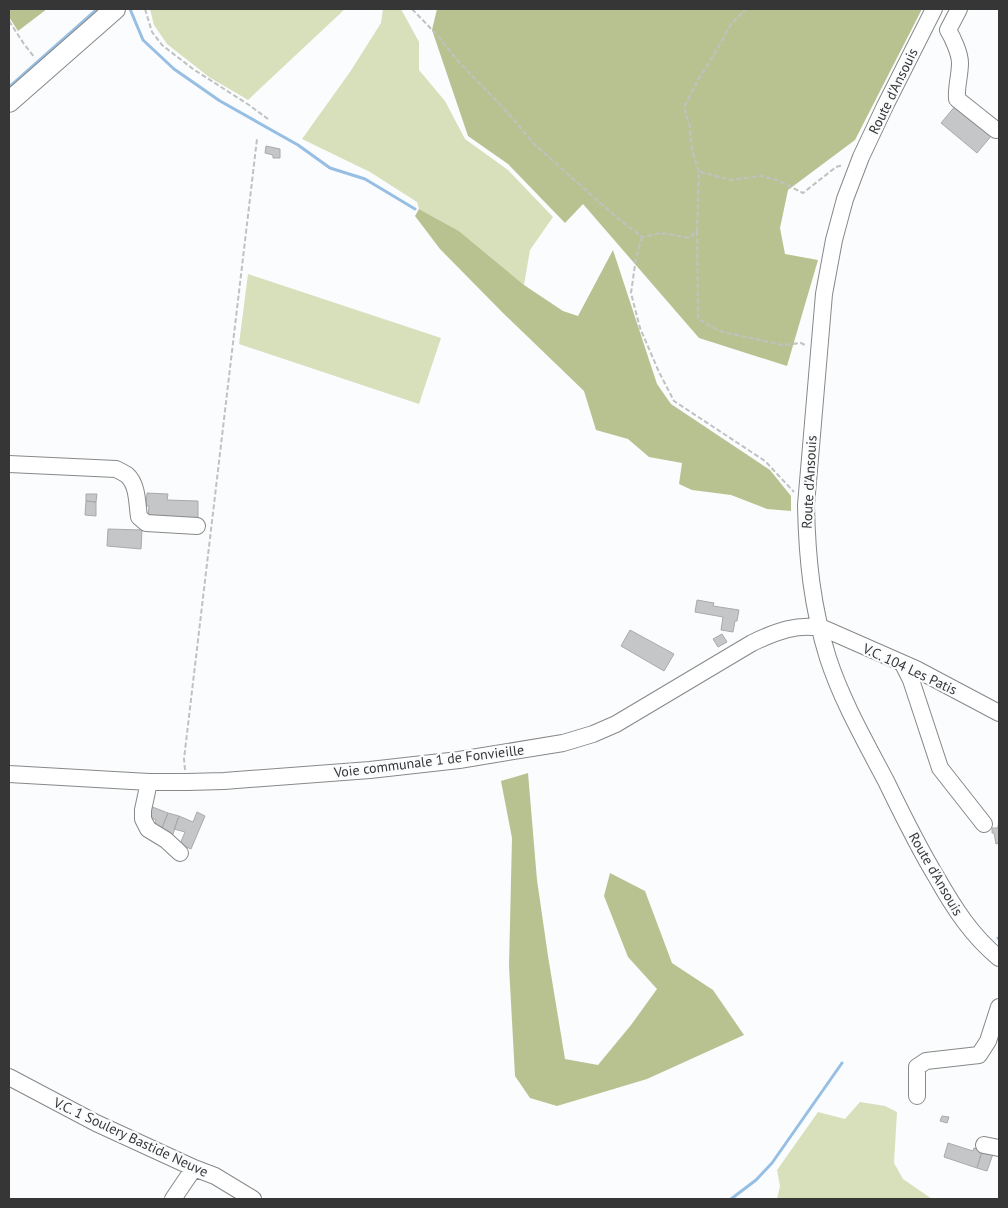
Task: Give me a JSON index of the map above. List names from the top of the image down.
{
  "streets": {
    "street": [
      "Route d'Ansouis",
      "V.C. 104 Les Patis",
      "Voie communale 1 de Fonvieille",
      "V.C. 1 Soulery Bastide Neuve"
    ]
  },
  "crossings": [
    ["Route d'Ansouis", "V.C. 104 Les Patis"],
    ["Route d'Ansouis", "Voie communale 1 de Fonvieille"],
    ["V.C. 104 Les Patis", "Voie communale 1 de Fonvieille"]
  ]
}
